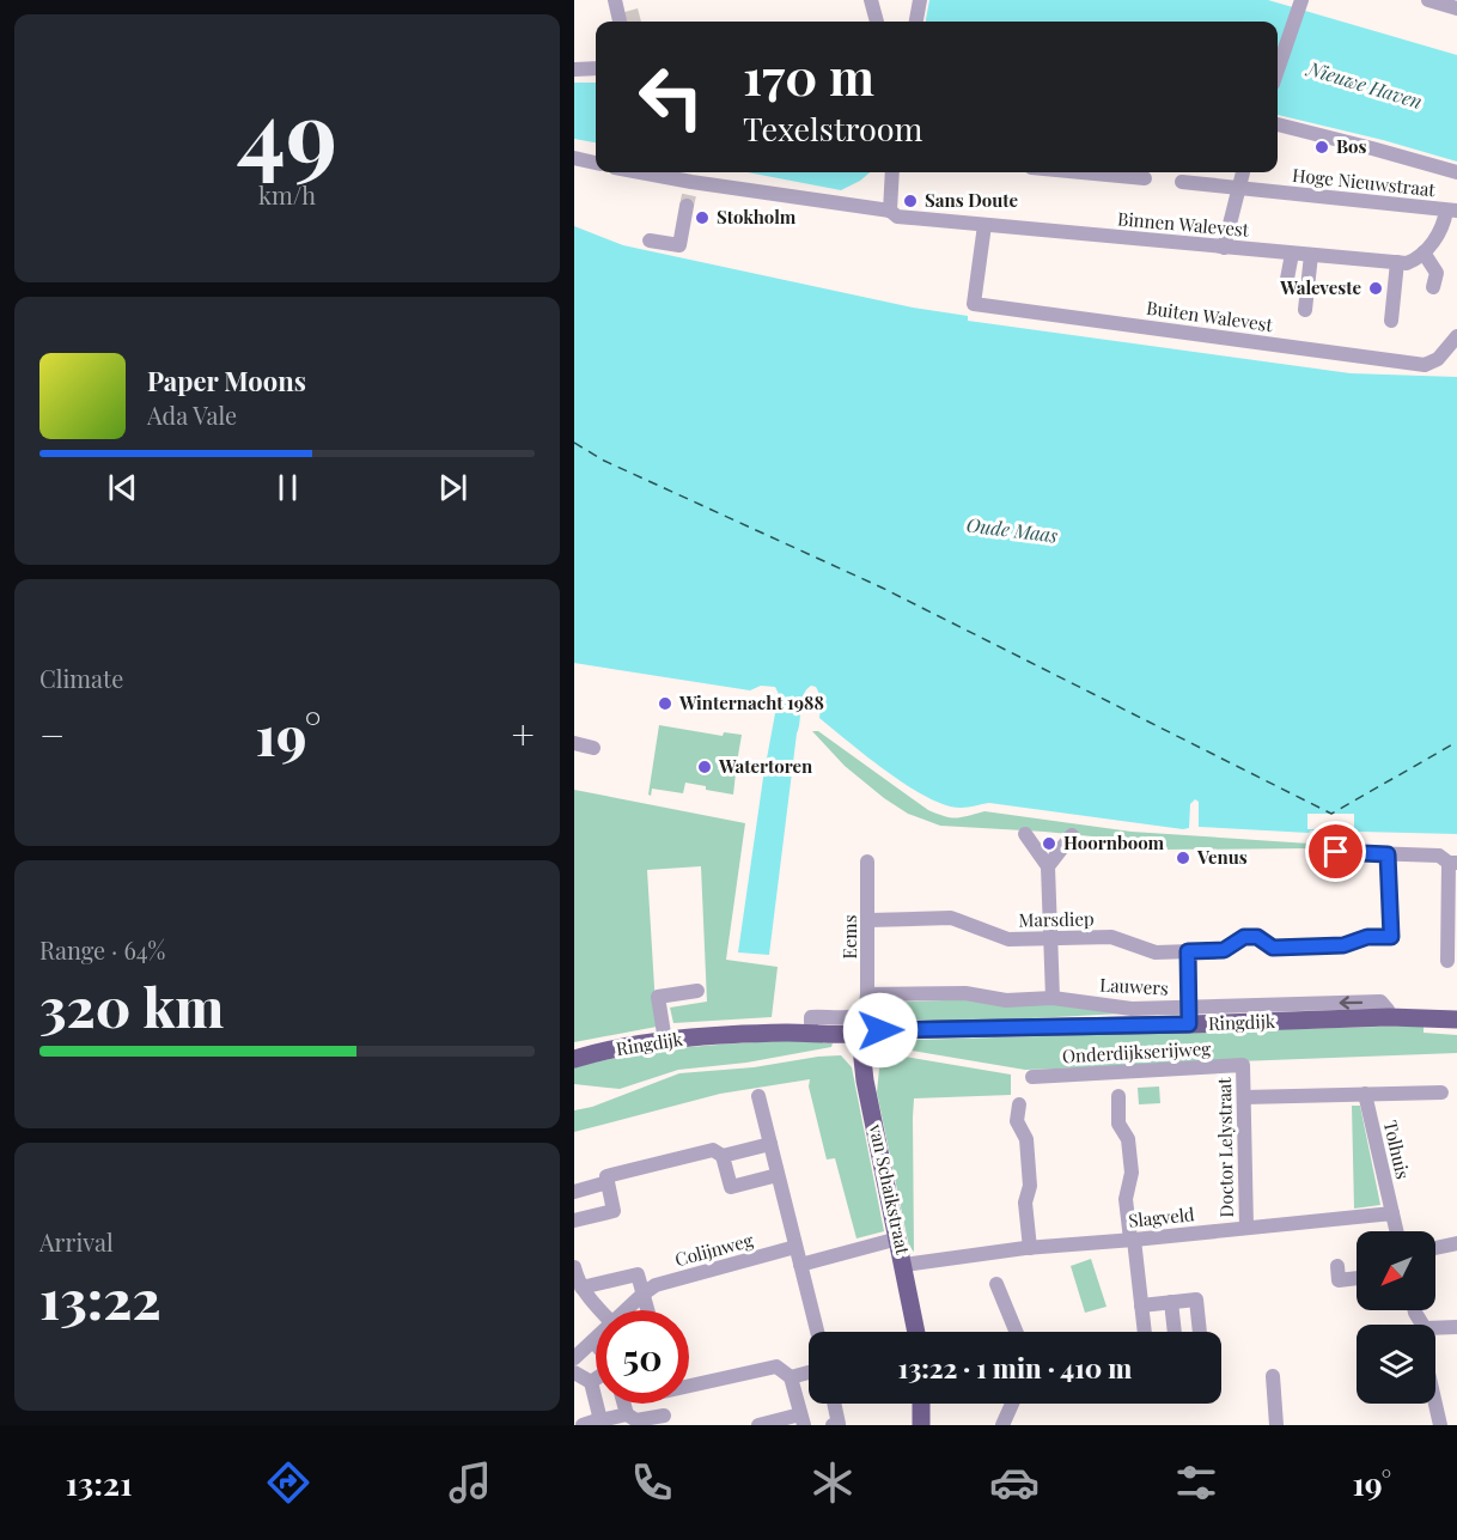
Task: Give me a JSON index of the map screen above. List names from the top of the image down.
{
  "streets": {
    "main road": ["Ringdijk", "van Schaikstraat"],
    "street": [
      "Hoge Nieuwstraat",
      "Binnen Walevest",
      "Buiten Walevest",
      "Marsdiep",
      "Eems",
      "Lauwers",
      "Onderdijkserijweg",
      "Doctor Lelystraat",
      "Tolhuis",
      "Slagveld",
      "Colijnweg"
    ]
  },
  "crossings": [
    ["Binnen Walevest", "Buiten Walevest"],
    ["Marsdiep", "Eems"],
    ["Eems", "Lauwers"],
    ["Eems", "Ringdijk"],
    ["Lauwers", "Ringdijk"],
    ["Ringdijk", "van Schaikstraat"],
    ["Onderdijkserijweg", "Doctor Lelystraat"],
    ["Doctor Lelystraat", "Tolhuis"],
    ["Doctor Lelystraat", "Slagveld"],
    ["Tolhuis", "Slagveld"],
    ["van Schaikstraat", "Slagveld"]
  ],
  "one_way": ["Lauwers"],
  "water": ["Nieuwe Haven", "Oude Maas"],
  "places": [
    "Bos",
    "Sans Doute",
    "Stokholm",
    "Waleveste",
    "Winternacht 1988",
    "Watertoren",
    "Hoornboom",
    "Venus"
  ],
  "north": "bottom left",
  "page": {
    "tile": [
      ["49", "km/h"],
      "Climate",
      ["Range · 64%", "320 km"],
      ["Arrival", "13:22"]
    ],
    "turn": ["170 m", "Texelstroom"],
    "song": ["Paper Moons", "Ada Vale"],
    "heat": ["−", "19°", "+"],
    "limit": "50",
    "trip": "13:22 · 1 min · 410 m",
    "tabs": ["13:21", "19°"]
  }
}
